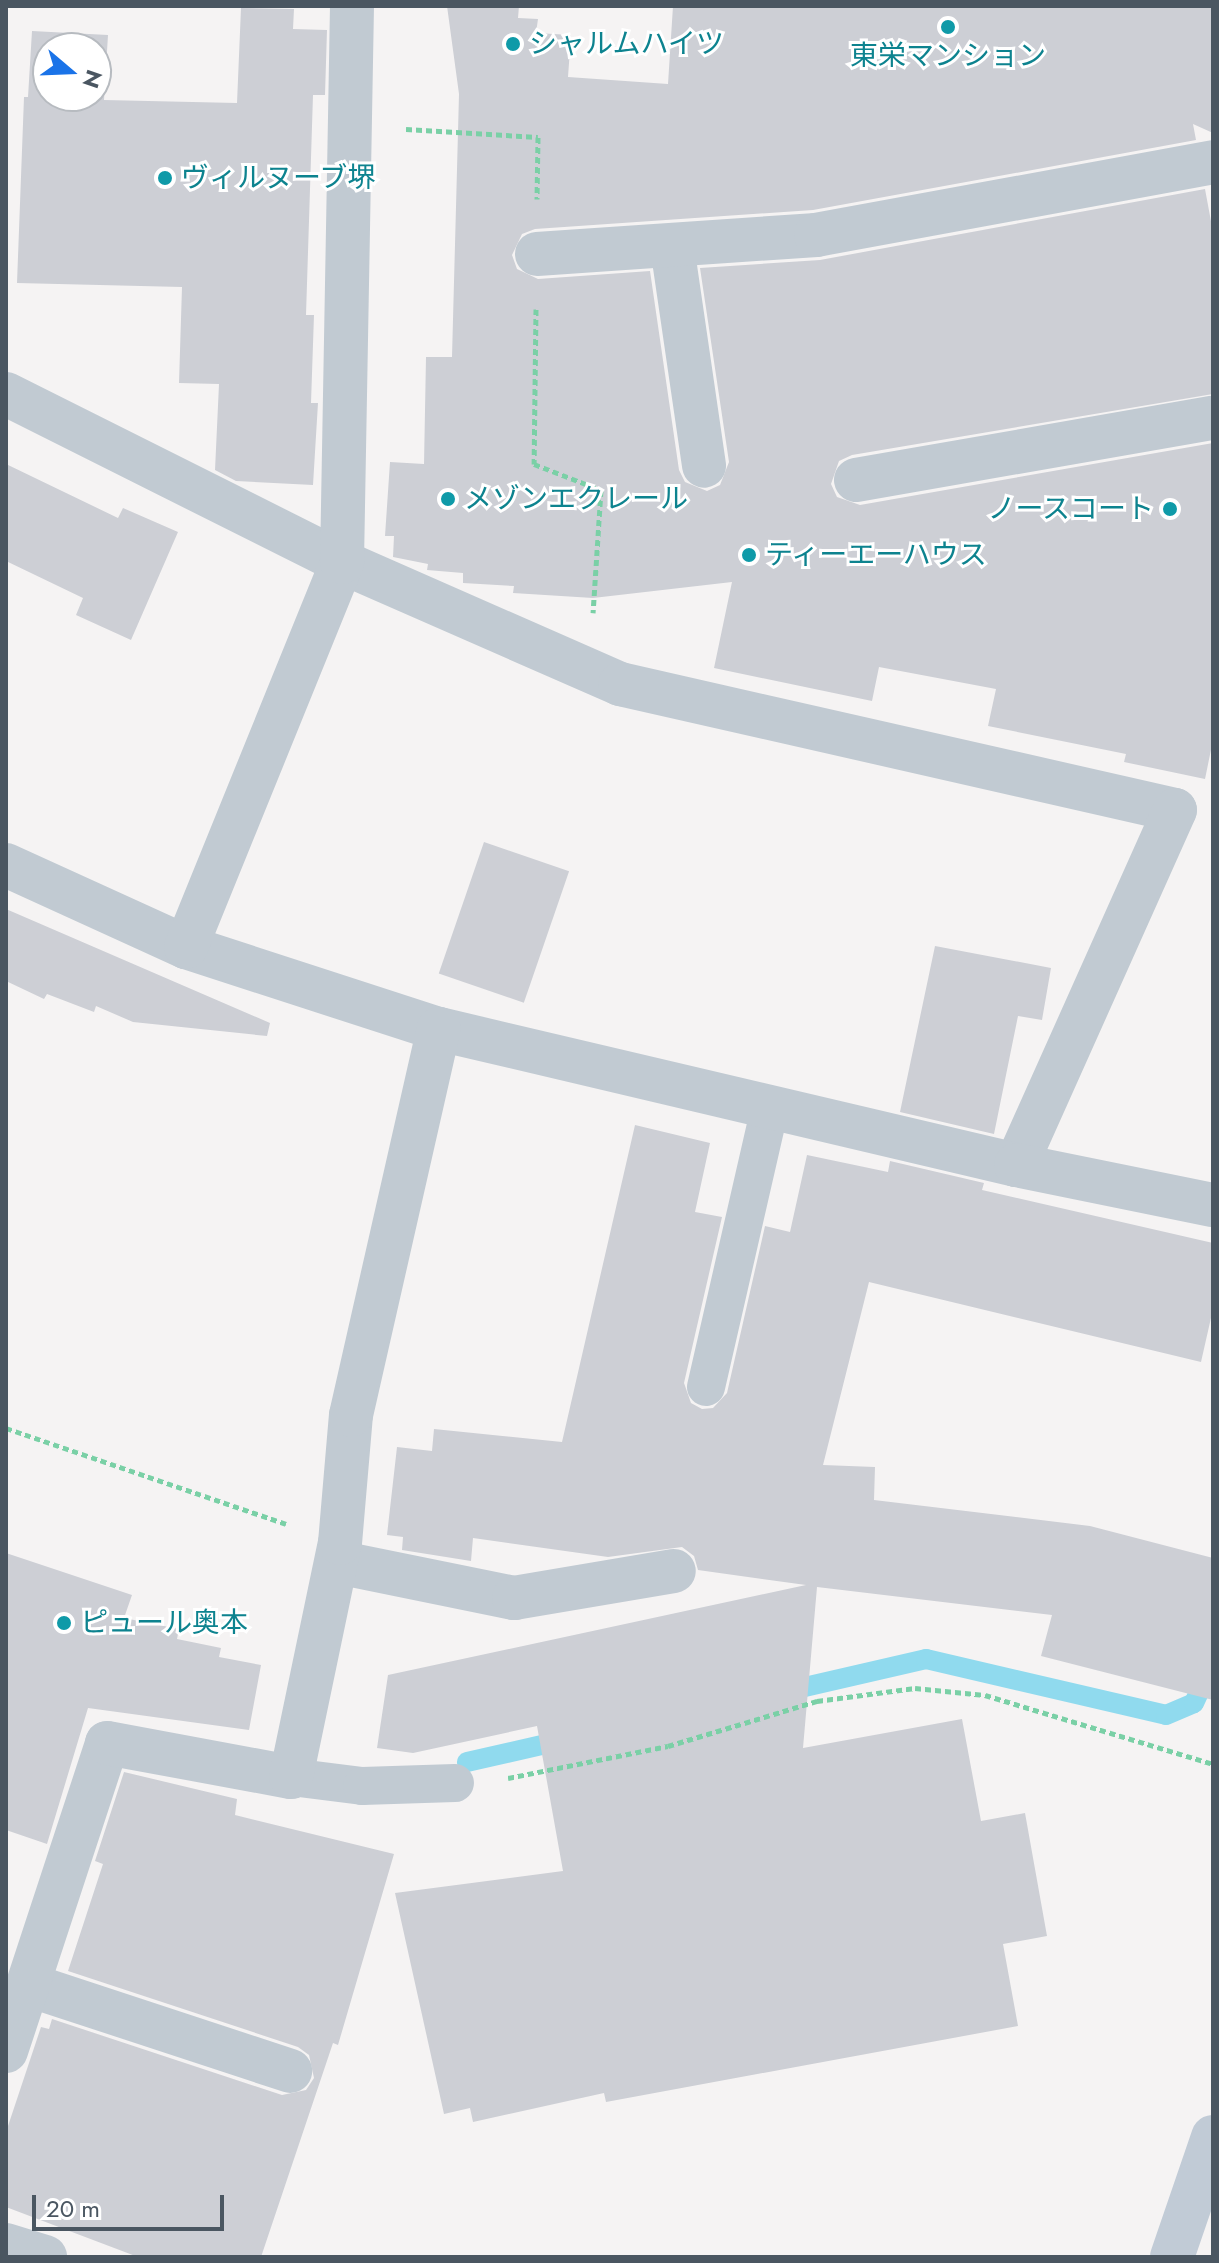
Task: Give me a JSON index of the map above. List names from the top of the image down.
{
  "places": [
    "東栄マンション",
    "シャルムハイツ",
    "ヴィルヌーブ堺",
    "メゾンエクレール",
    "ノースコート",
    "ティーエーハウス",
    "ピュール奥本"
  ],
  "scale_bar": "20 m",
  "north": "right"
}
